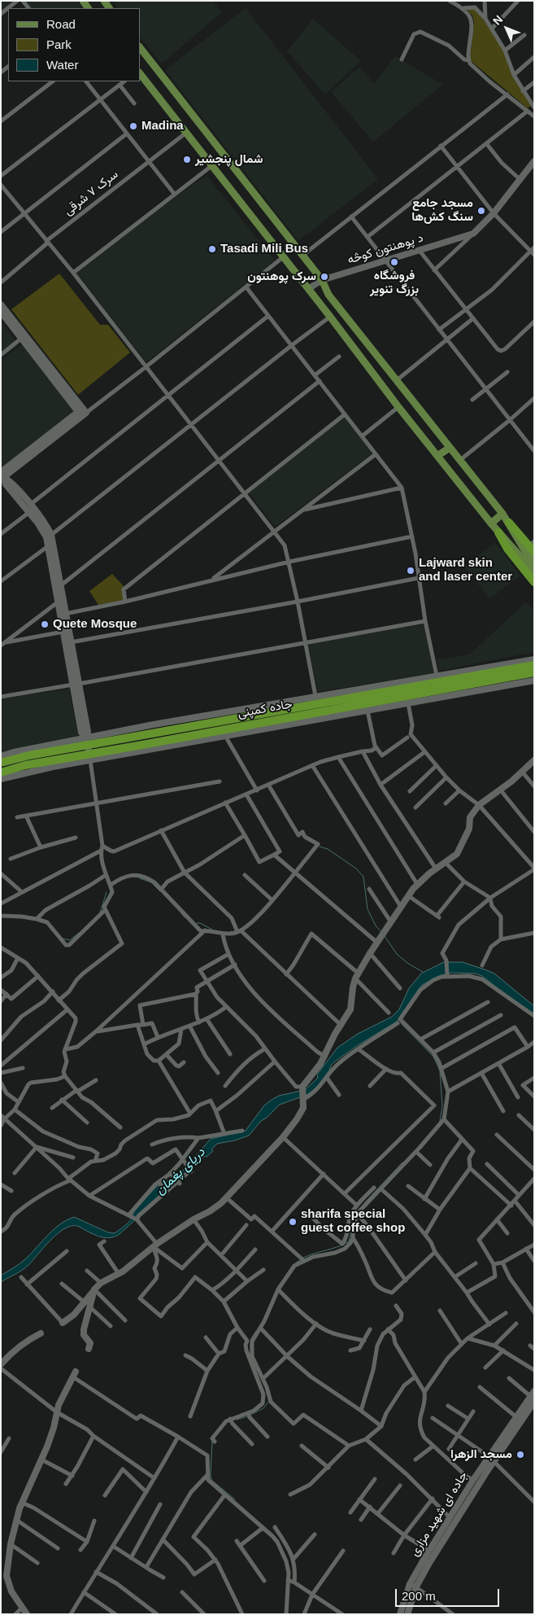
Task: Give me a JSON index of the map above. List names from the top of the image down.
{
  "streets": {
    "highway": ["جاده کمپنی"],
    "street": ["سرک ۷ شرقی", "د پوهنتون کوڅه", "جاده ای شهید مزاری"]
  },
  "water": ["دریای پغمان"],
  "places": [
    "Madina",
    "شمال پنجشیر",
    "مسجد جامع سنگ کش‌ها",
    "Tasadi Mili Bus",
    "فروشگاه بزرگ تنویر",
    "سرک پوهنتون",
    "Lajward skin and laser center",
    "Quete Mosque",
    "sharifa special guest coffee shop",
    "مسجد الزهرا"
  ],
  "legend": ["Road", "Park", "Water"],
  "scale_bar": "200 m",
  "north": "top left"
}
